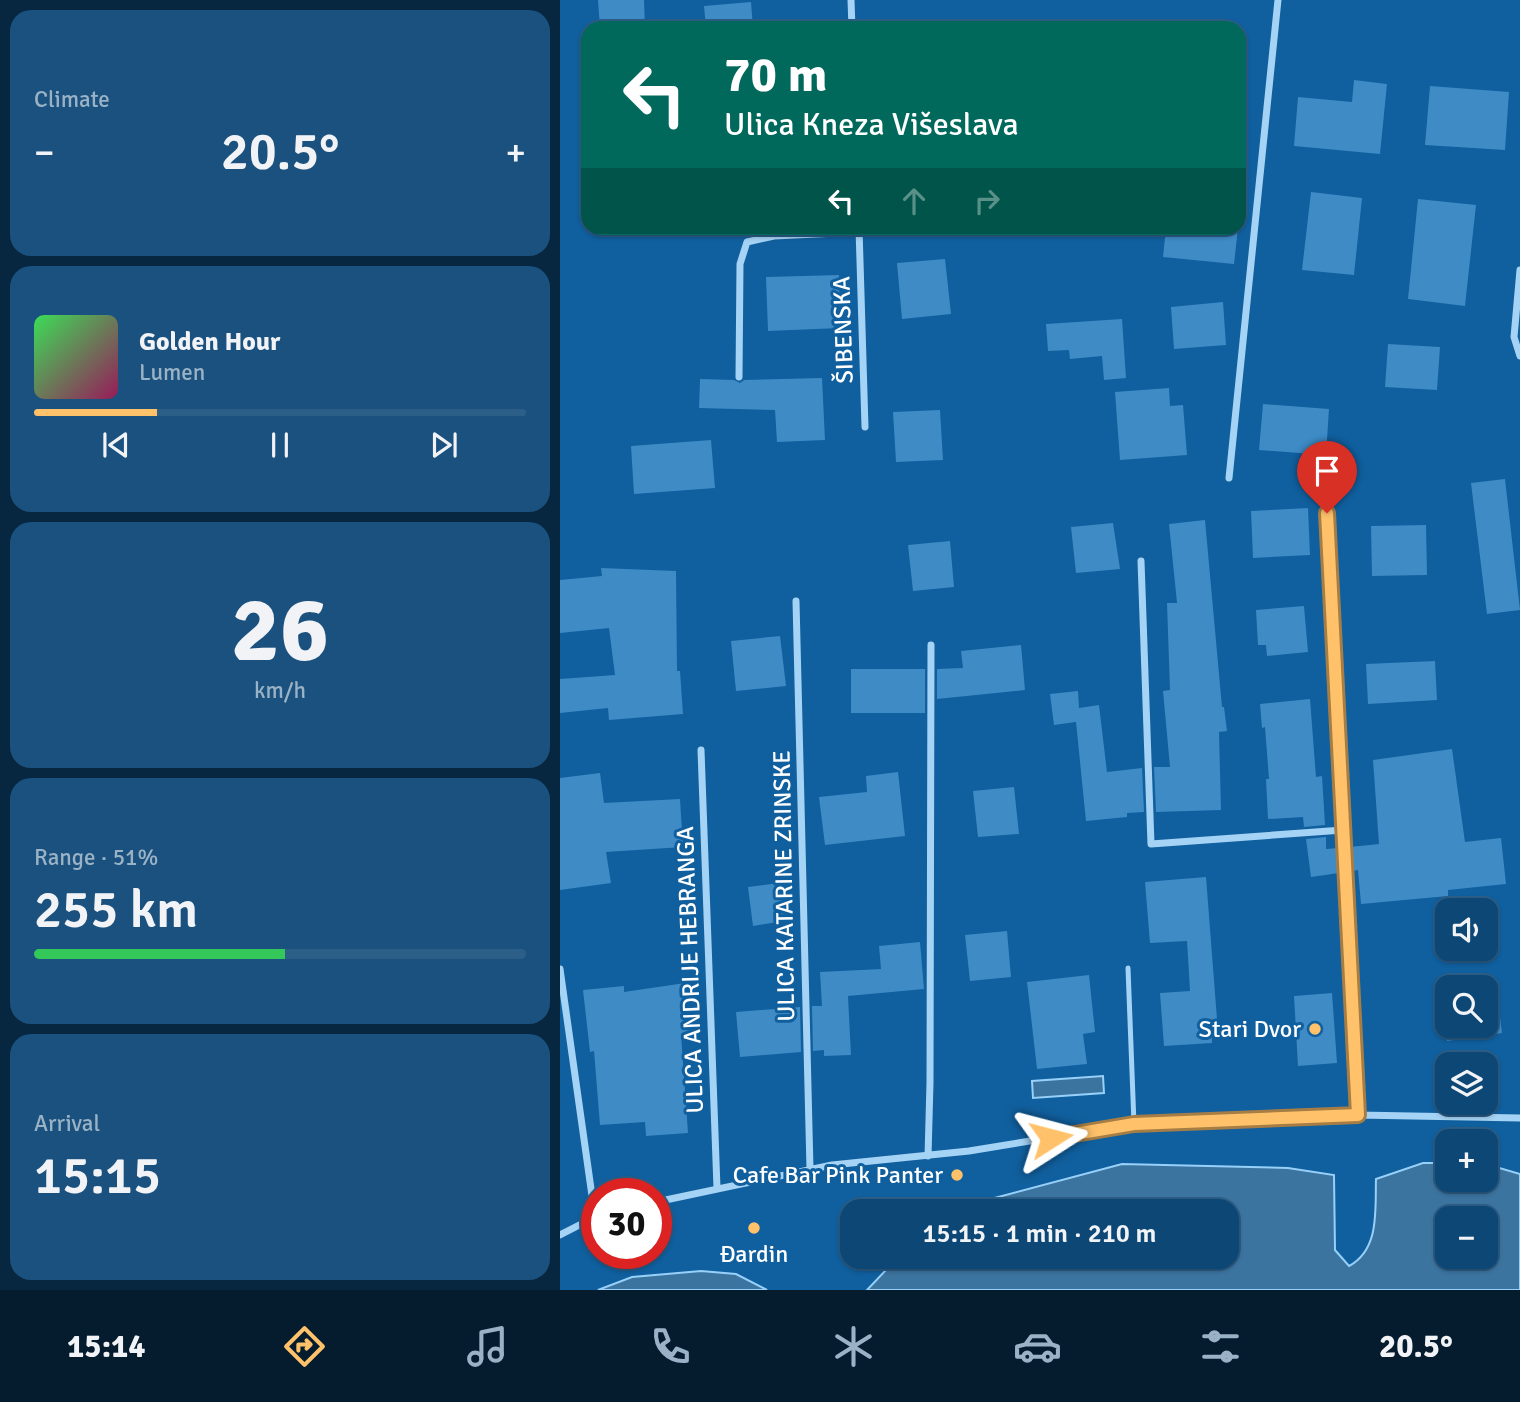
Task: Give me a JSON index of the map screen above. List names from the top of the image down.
{
  "streets": {
    "street": ["ŠIBENSKA", "ULICA KATARINE ZRINSKE", "ULICA ANDRIJE HEBRANGA"]
  },
  "places": ["Stari Dvor", "Cafe Bar Pink Panter", "Đardin"],
  "page": {
    "tile": [
      "Climate",
      ["26", "km/h"],
      ["Range · 51%", "255 km"],
      ["Arrival", "15:15"]
    ],
    "turn": ["70 m", "Ulica Kneza Višeslava"],
    "heat": ["−", "20.5°", "+"],
    "song": ["Golden Hour", "Lumen"],
    "map_buttons": ["+", "−"],
    "limit": "30",
    "trip": "15:15 · 1 min · 210 m",
    "tabs": ["15:14", "20.5°"]
  }
}
